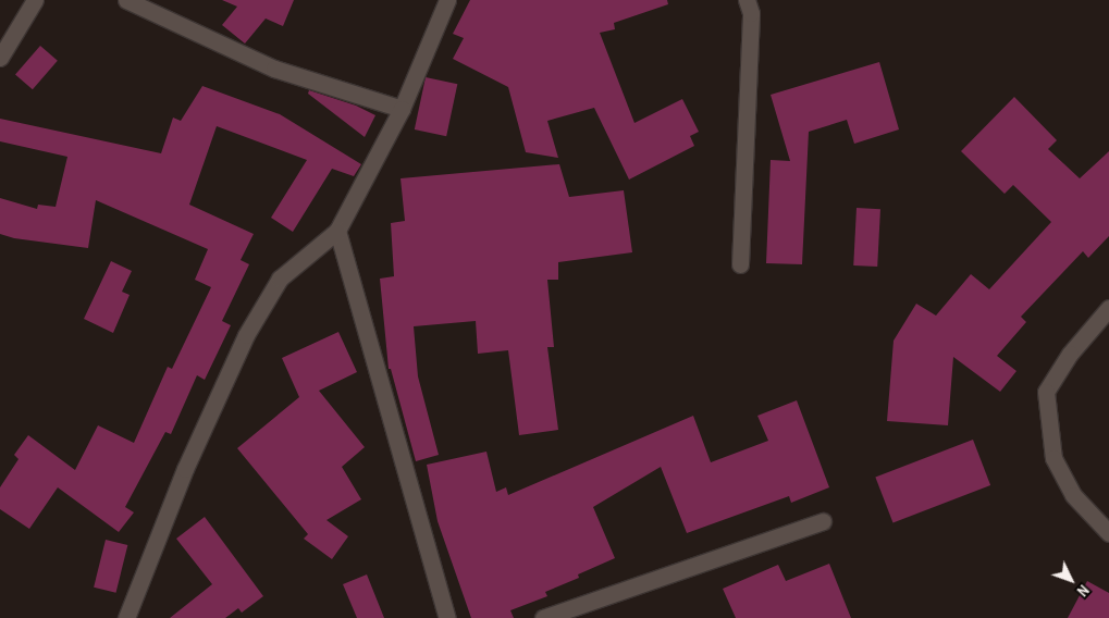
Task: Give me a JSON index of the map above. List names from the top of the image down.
{
  "north": "bottom right"
}
